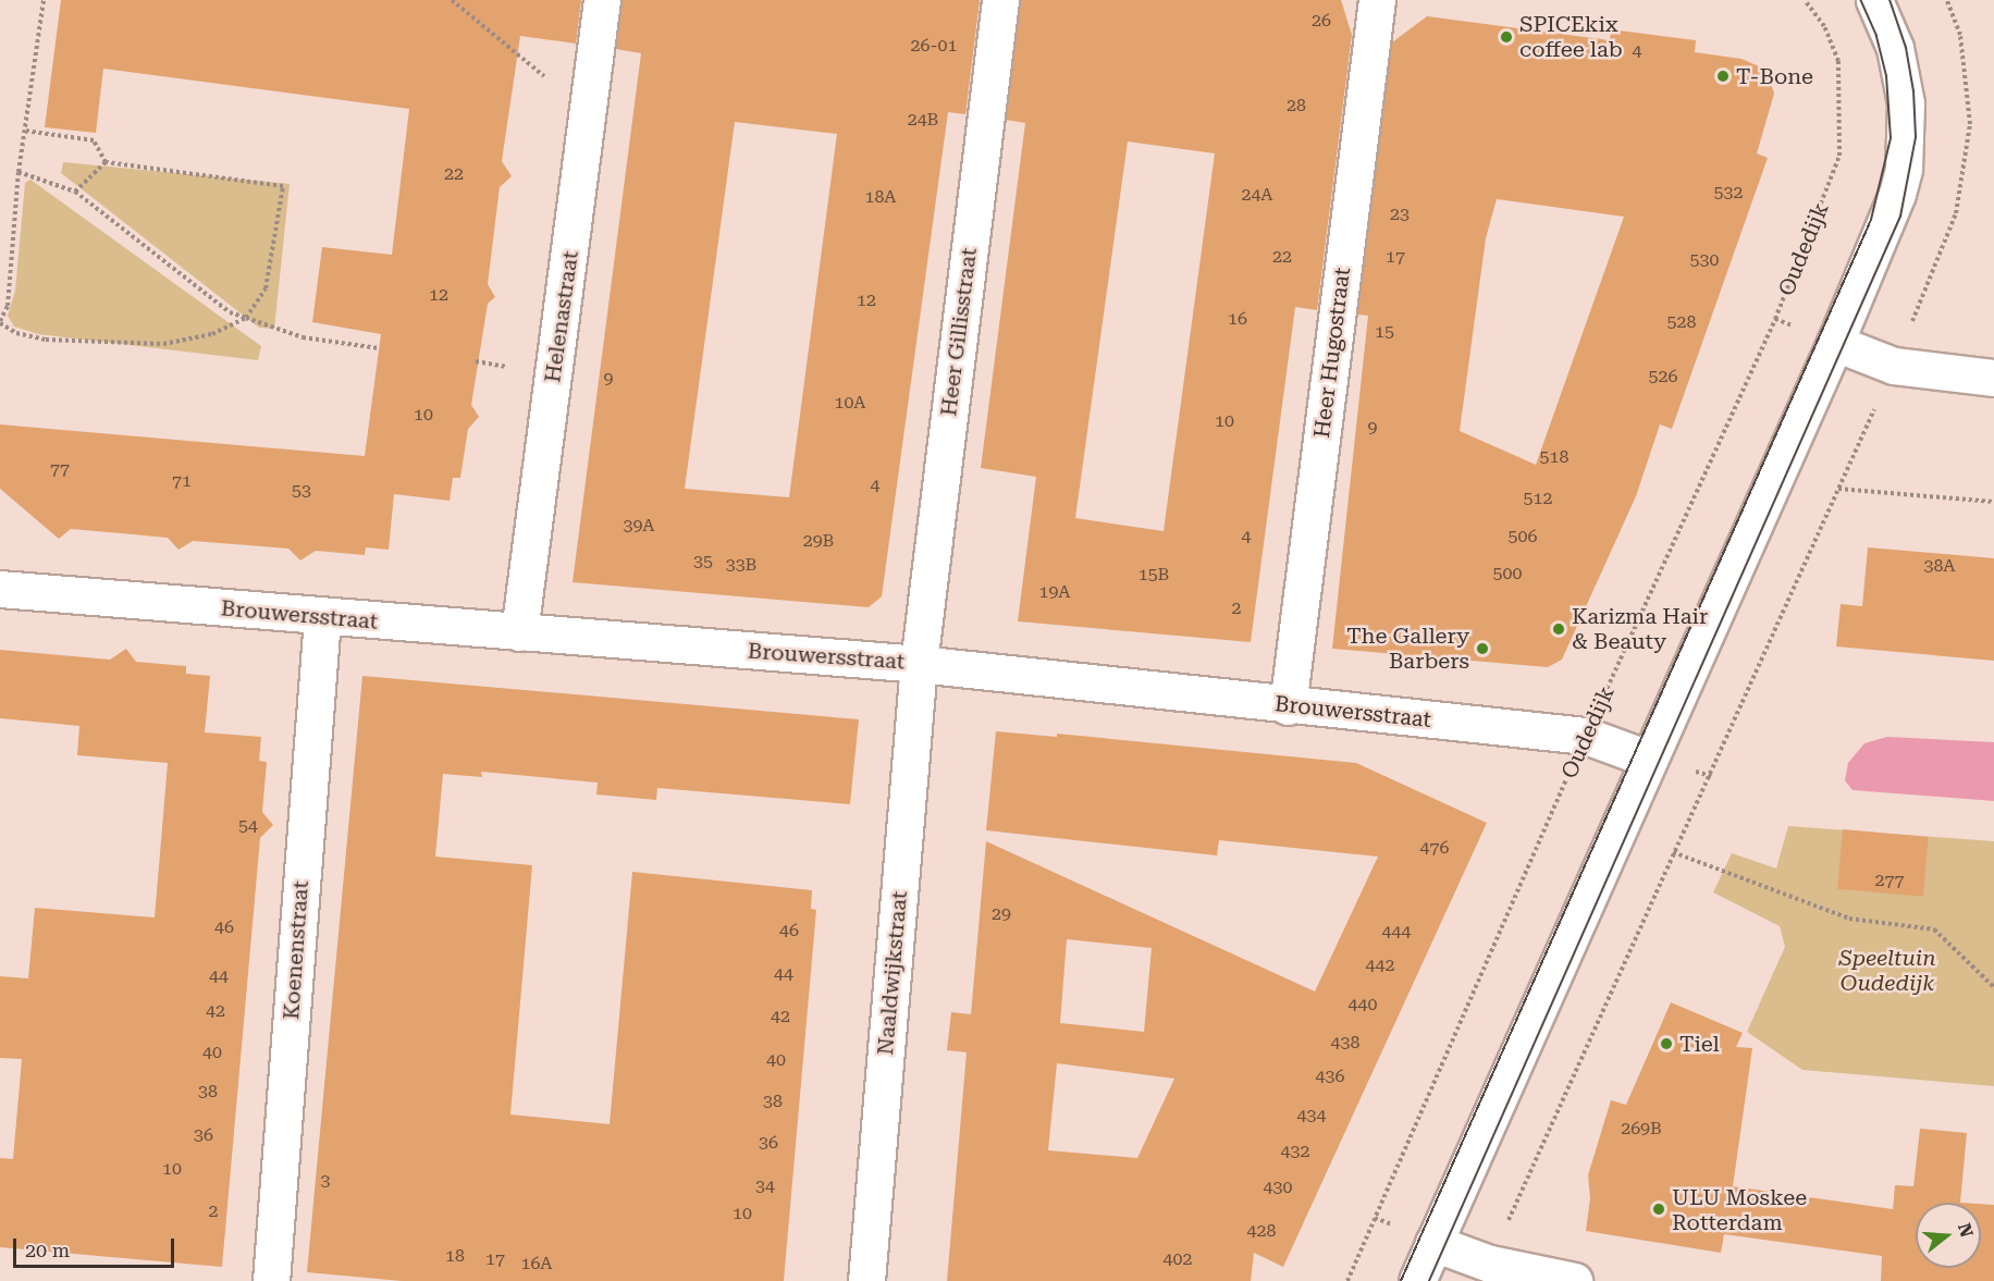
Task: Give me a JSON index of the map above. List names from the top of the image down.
{
  "streets": {
    "street": [
      "Helenastraat",
      "Heer Gillisstraat",
      "Heer Hugostraat",
      "Brouwersstraat",
      "Koenenstraat",
      "Naaldwijkstraat"
    ],
    "path": ["Oudedijk"]
  },
  "crossings": [
    ["Oudedijk", "Brouwersstraat"],
    ["Helenastraat", "Brouwersstraat"],
    ["Heer Gillisstraat", "Brouwersstraat"],
    ["Heer Gillisstraat", "Naaldwijkstraat"],
    ["Heer Hugostraat", "Brouwersstraat"],
    ["Brouwersstraat", "Koenenstraat"],
    ["Brouwersstraat", "Naaldwijkstraat"]
  ],
  "parks": ["Speeltuin Oudedijk"],
  "places": [
    "SPICEkix coffee lab",
    "T-Bone",
    "Karizma Hair & Beauty",
    "The Gallery Barbers",
    "Tiel",
    "ULU Moskee Rotterdam"
  ],
  "house_numbers": [
    "26",
    "26-01",
    "4",
    "28",
    "24B",
    "22",
    "532",
    "24A",
    "18A",
    "23",
    "22",
    "17",
    "530",
    "12",
    "12",
    "16",
    "528",
    "15",
    "526",
    "9",
    "10A",
    "10",
    "10",
    "9",
    "518",
    "77",
    "71",
    "4",
    "53",
    "512",
    "39A",
    "4",
    "506",
    "29B",
    "35",
    "33B",
    "38A",
    "500",
    "15B",
    "19A",
    "2",
    "54",
    "476",
    "277",
    "29",
    "46",
    "46",
    "444",
    "442",
    "44",
    "44",
    "440",
    "42",
    "42",
    "438",
    "40",
    "40",
    "436",
    "38",
    "38",
    "434",
    "269B",
    "36",
    "36",
    "432",
    "10",
    "3",
    "34",
    "430",
    "2",
    "10",
    "428",
    "18",
    "17",
    "402",
    "16A"
  ],
  "scale_bar": "20 m",
  "north": "right"
}
